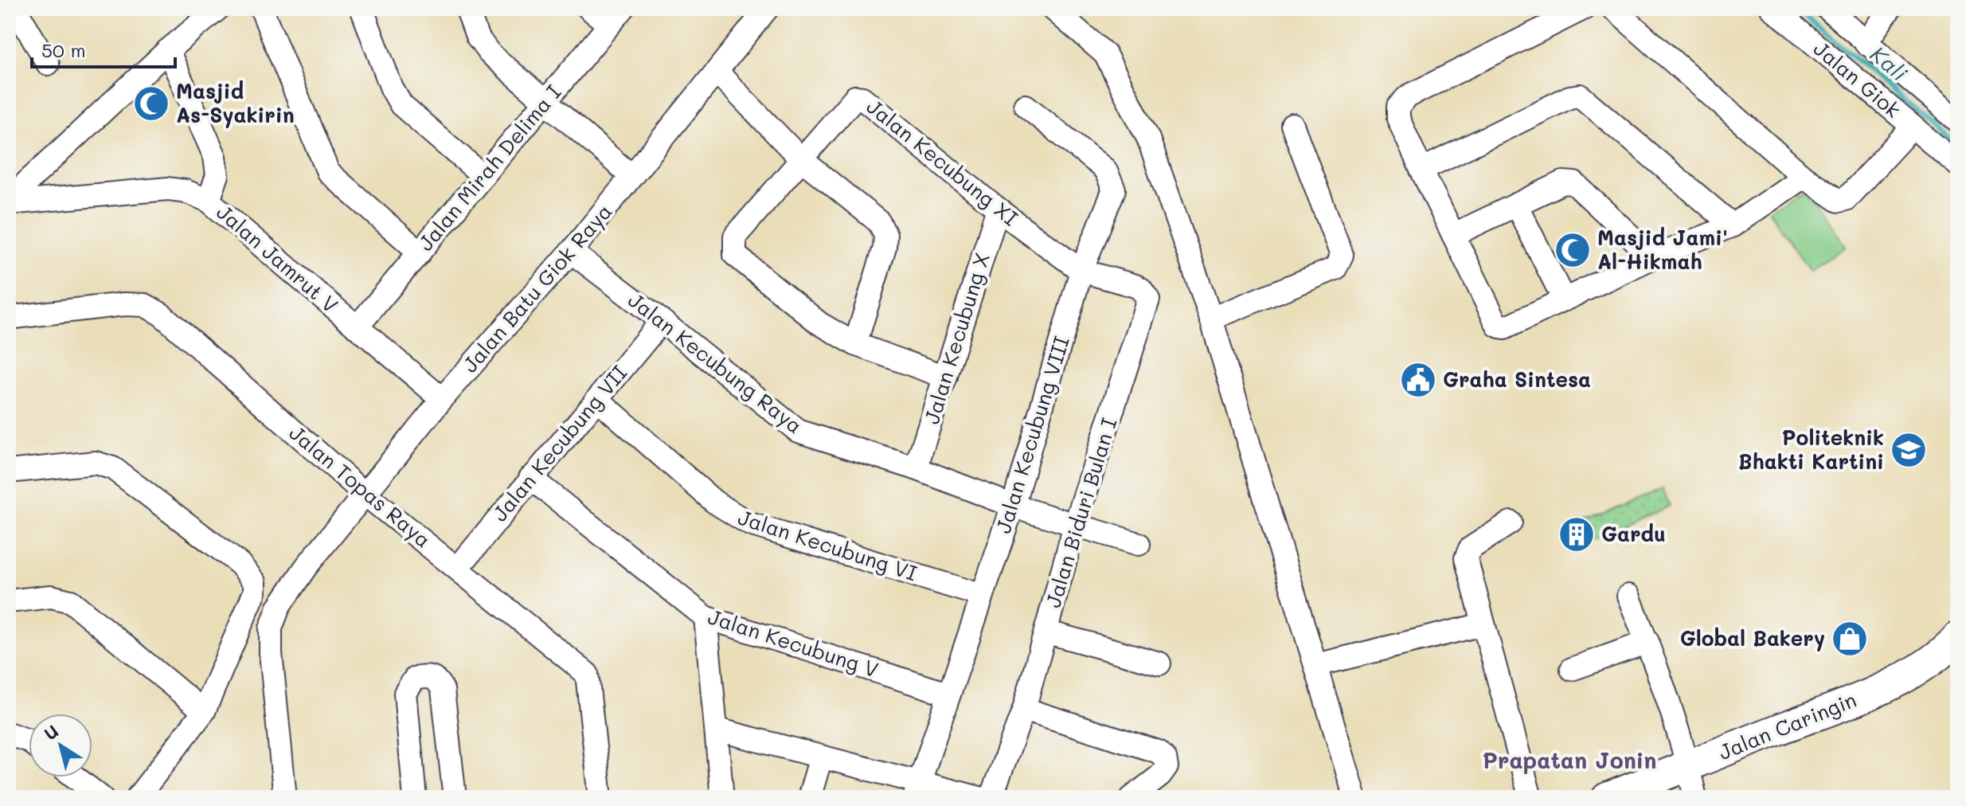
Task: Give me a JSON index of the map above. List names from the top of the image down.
{
  "streets": {
    "main road": ["Jalan Caringin"],
    "street": [
      "Jalan Giok",
      "Jalan Kecubung XI",
      "Jalan Mirah Delima I",
      "Jalan Jamrut V",
      "Jalan Batu Giok Raya",
      "Jalan Kecubung X",
      "Jalan Kecubung Raya",
      "Jalan Kecubung VIII",
      "Jalan Kecubung VII",
      "Jalan Topas Raya",
      "Jalan Biduri Bulan I",
      "Jalan Kecubung VI",
      "Jalan Kecubung V"
    ]
  },
  "crossings": [
    ["Jalan Kecubung XI", "Jalan Kecubung X"],
    ["Jalan Kecubung XI", "Jalan Kecubung VIII"],
    ["Jalan Kecubung XI", "Jalan Biduri Bulan I"],
    ["Jalan Mirah Delima I", "Jalan Jamrut V"],
    ["Jalan Jamrut V", "Jalan Batu Giok Raya"],
    ["Jalan Batu Giok Raya", "Jalan Kecubung Raya"],
    ["Jalan Batu Giok Raya", "Jalan Topas Raya"],
    ["Jalan Kecubung X", "Jalan Kecubung Raya"],
    ["Jalan Kecubung Raya", "Jalan Kecubung VIII"],
    ["Jalan Kecubung Raya", "Jalan Kecubung VII"],
    ["Jalan Kecubung Raya", "Jalan Biduri Bulan I"],
    ["Jalan Kecubung VIII", "Jalan Biduri Bulan I"],
    ["Jalan Kecubung VIII", "Jalan Kecubung VI"],
    ["Jalan Kecubung VIII", "Jalan Kecubung V"],
    ["Jalan Kecubung VII", "Jalan Topas Raya"],
    ["Jalan Kecubung VII", "Jalan Kecubung VI"],
    ["Jalan Kecubung VII", "Jalan Kecubung V"]
  ],
  "districts": ["Prapatan Jonin"],
  "water": ["Kali"],
  "places": {
    "mosque": ["Masjid As-Syakirin", "Masjid Jami' Al-Hikmah"],
    "public building": ["Graha Sintesa"],
    "school or university": ["Politeknik Bhakti Kartini"],
    "building": ["Gardu"],
    "shop": ["Global Bakery"]
  },
  "scale_bar": "50 m",
  "north": "top left"
}
